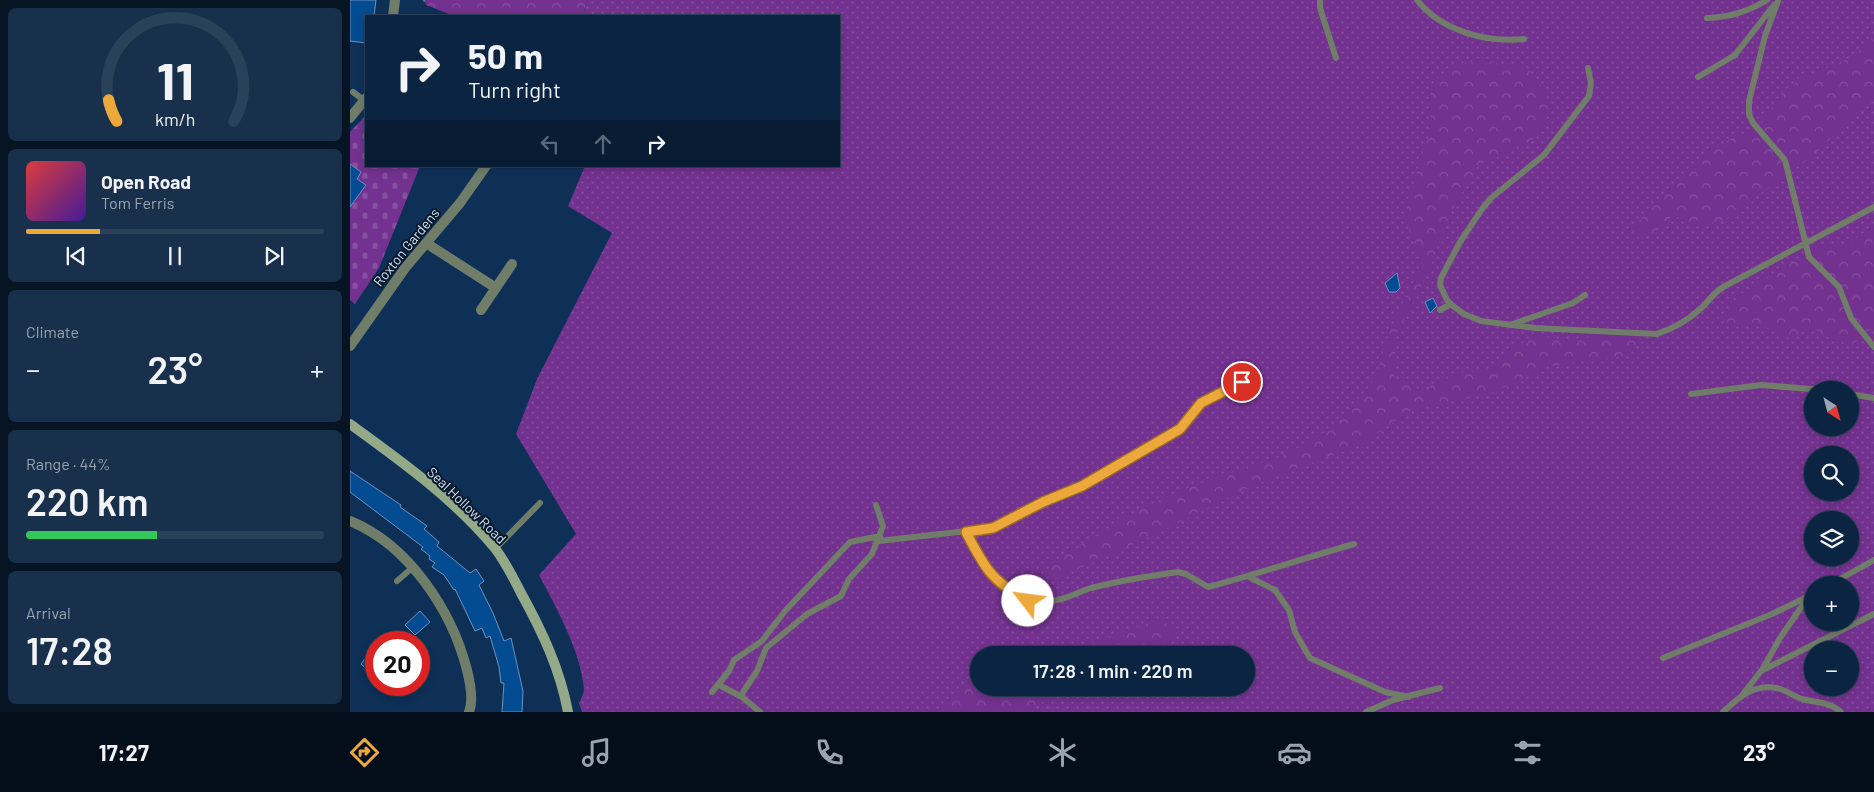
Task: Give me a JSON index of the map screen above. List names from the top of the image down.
{
  "streets": {
    "main road": ["Seal Hollow Road"],
    "street": ["Roxton Gardens"]
  },
  "north": "bottom right",
  "page": {
    "turn": ["50 m", "Turn right"],
    "song": ["Open Road", "Tom Ferris"],
    "tile": [
      "Climate",
      ["Range · 44%", "220 km"],
      ["Arrival", "17:28"]
    ],
    "heat": ["−", "23°", "+"],
    "map_buttons": ["+", "−"],
    "limit": "20",
    "trip": "17:28 · 1 min · 220 m",
    "tabs": ["17:27", "23°"],
    "gauge": ["11", "km/h"]
  }
}
